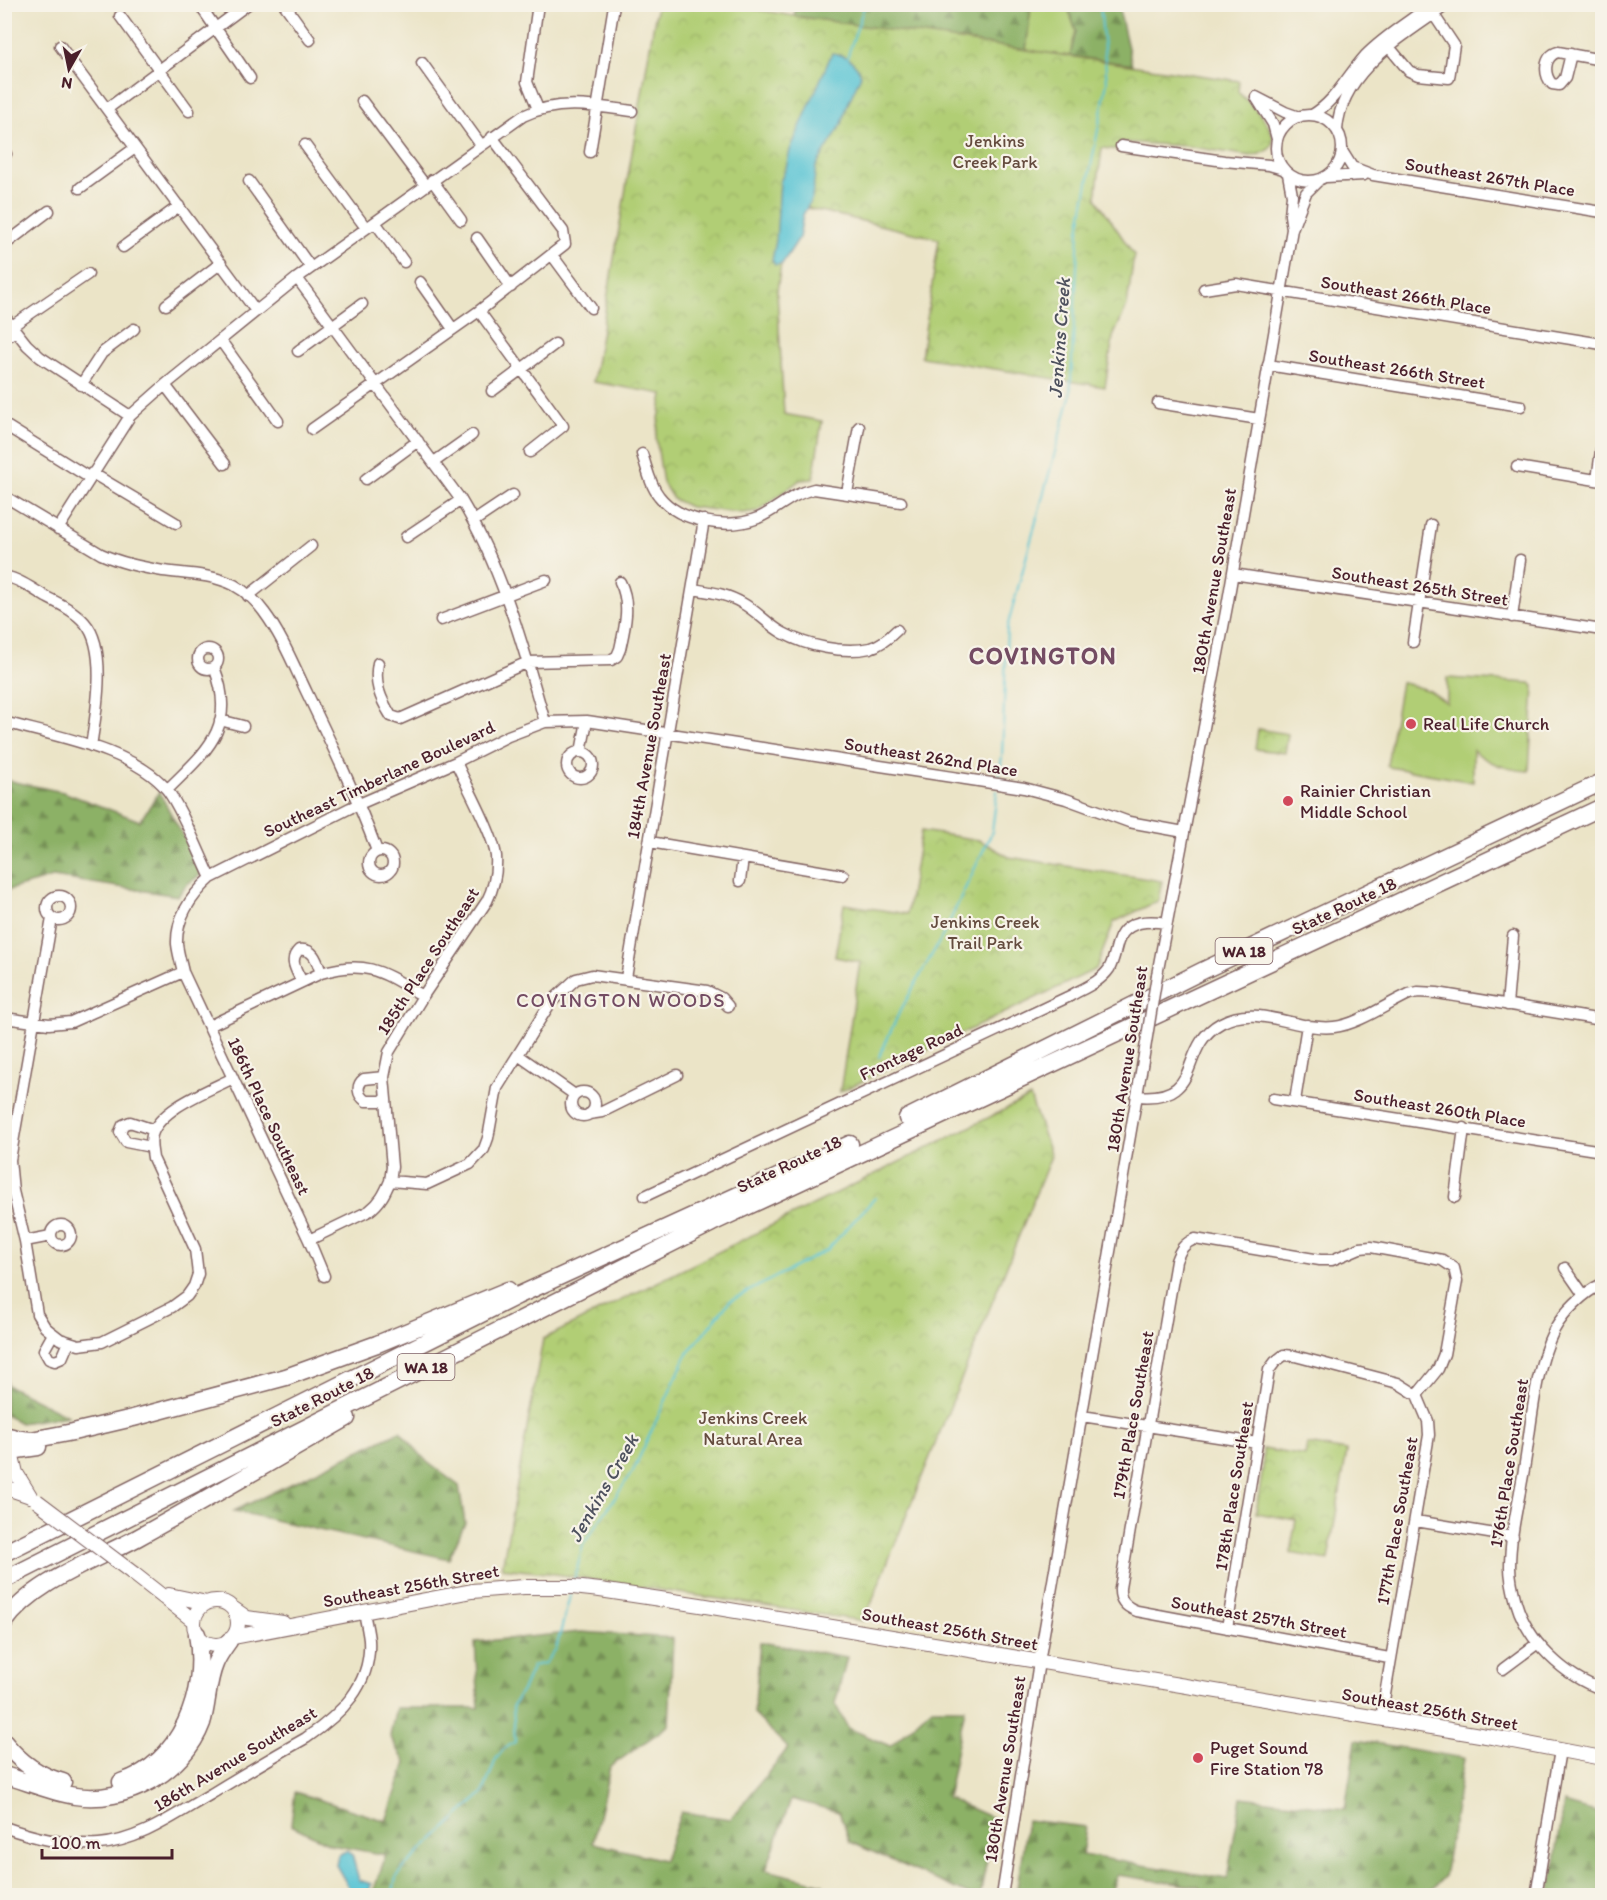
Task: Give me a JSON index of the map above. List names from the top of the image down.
{
  "streets": {
    "highway": ["State Route 18", "WA 18"],
    "main road": ["Southeast 256th Street"],
    "street": [
      "Southeast 267th Place",
      "Southeast 266th Place",
      "Southeast 266th Street",
      "180th Avenue Southeast",
      "Southeast 265th Street",
      "184th Avenue Southeast",
      "Southeast 262nd Place",
      "Southeast Timberlane Boulevard",
      "185th Place Southeast",
      "Frontage Road",
      "Southeast 260th Place",
      "186th Place Southeast",
      "179th Place Southeast",
      "176th Place Southeast",
      "178th Place Southeast",
      "177th Place Southeast",
      "Southeast 257th Street",
      "186th Avenue Southeast"
    ]
  },
  "crossings": [
    ["Southeast 267th Place", "180th Avenue Southeast"],
    ["Southeast 266th Place", "180th Avenue Southeast"],
    ["Southeast 266th Street", "180th Avenue Southeast"],
    ["180th Avenue Southeast", "Southeast 265th Street"],
    ["180th Avenue Southeast", "Southeast 262nd Place"],
    ["180th Avenue Southeast", "Frontage Road"],
    ["180th Avenue Southeast", "Southeast 256th Street"],
    ["184th Avenue Southeast", "Southeast 262nd Place"],
    ["184th Avenue Southeast", "Southeast Timberlane Boulevard"],
    ["Southeast 262nd Place", "Southeast Timberlane Boulevard"],
    ["Southeast Timberlane Boulevard", "185th Place Southeast"],
    ["Southeast Timberlane Boulevard", "186th Place Southeast"],
    ["179th Place Southeast", "178th Place Southeast"],
    ["179th Place Southeast", "177th Place Southeast"],
    ["179th Place Southeast", "Southeast 257th Street"],
    ["178th Place Southeast", "177th Place Southeast"],
    ["178th Place Southeast", "Southeast 257th Street"],
    ["177th Place Southeast", "Southeast 256th Street"],
    ["177th Place Southeast", "Southeast 257th Street"],
    ["Southeast 256th Street", "186th Avenue Southeast"]
  ],
  "districts": ["COVINGTON", "COVINGTON WOODS"],
  "water": ["Jenkins Creek"],
  "parks": ["Jenkins Creek Park", "Jenkins Creek Trail Park", "Jenkins Creek Natural Area"],
  "places": ["Real Life Church", "Rainier Christian Middle School", "Puget Sound Fire Station 78"],
  "scale_bar": "100 m",
  "north": "bottom"
}
